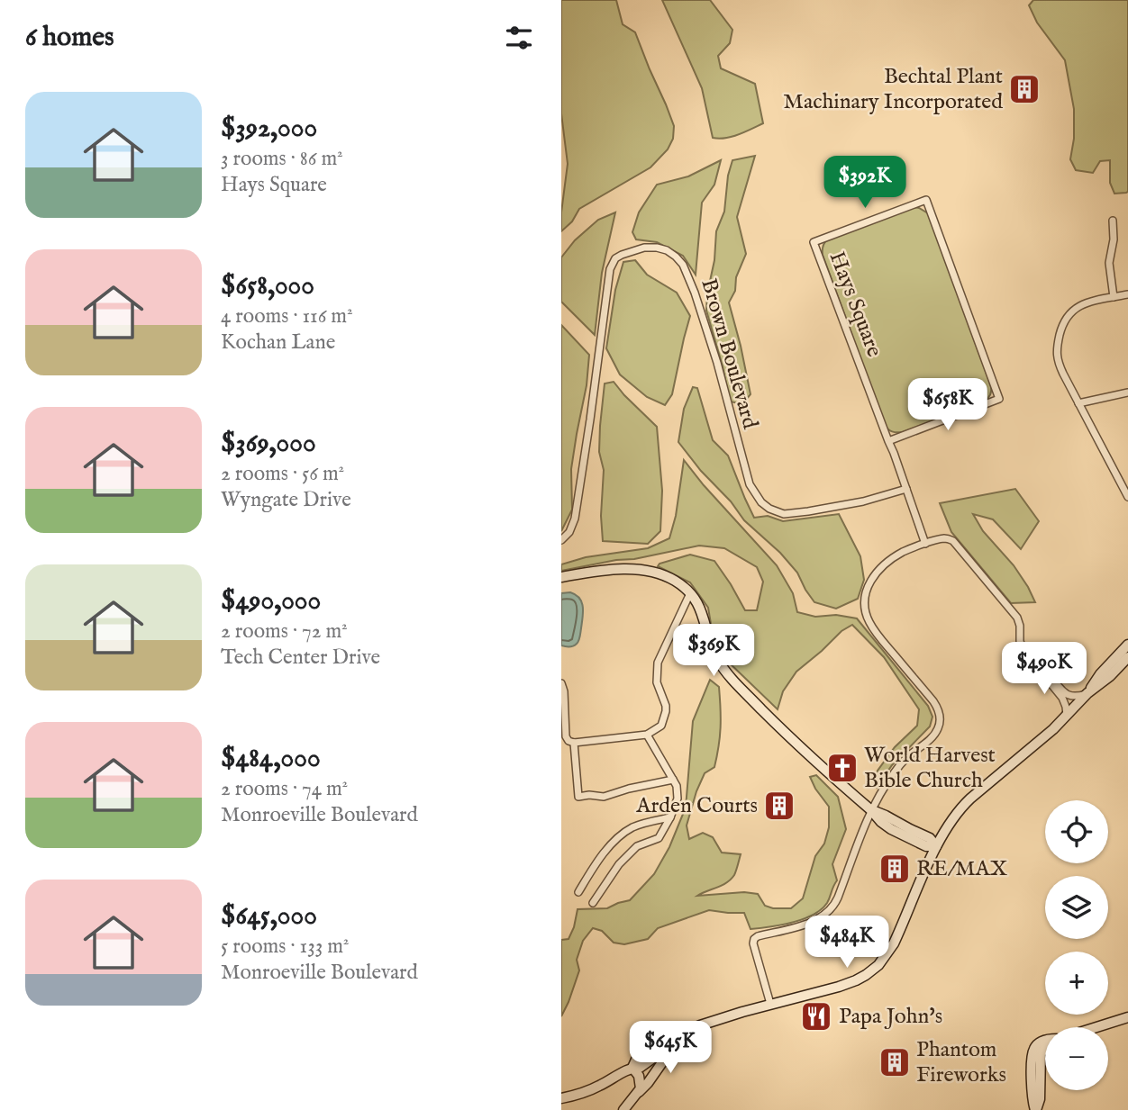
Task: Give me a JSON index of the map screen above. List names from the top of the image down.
{
  "streets": {
    "street": ["Hays Square", "Brown Boulevard"]
  },
  "places": {
    "building": [
      "Bechtal Plant Machinary Incorporated",
      "Arden Courts",
      "RE/MAX",
      "Phantom Fireworks"
    ],
    "church": ["World Harvest Bible Church"],
    "restaurant": ["Papa John's"]
  },
  "page": {
    "heading": "6 homes",
    "list": [
      {
        "name": "$392,000",
        "note": "3 rooms · 86 m² · Hays Square"
      },
      {
        "name": "$658,000",
        "note": "4 rooms · 116 m² · Kochan Lane"
      },
      {
        "name": "$369,000",
        "note": "2 rooms · 56 m² · Wyngate Drive"
      },
      {
        "name": "$490,000",
        "note": "2 rooms · 72 m² · Tech Center Drive"
      },
      {
        "name": "$484,000",
        "note": "2 rooms · 74 m² · Monroeville Boulevard"
      },
      {
        "name": "$645,000",
        "note": "5 rooms · 133 m² · Monroeville Boulevard"
      }
    ],
    "price": [
      "$392K",
      "$658K",
      "$369K",
      "$490K",
      "$484K",
      "$645K"
    ],
    "map_buttons": ["+", "−"]
  }
}
